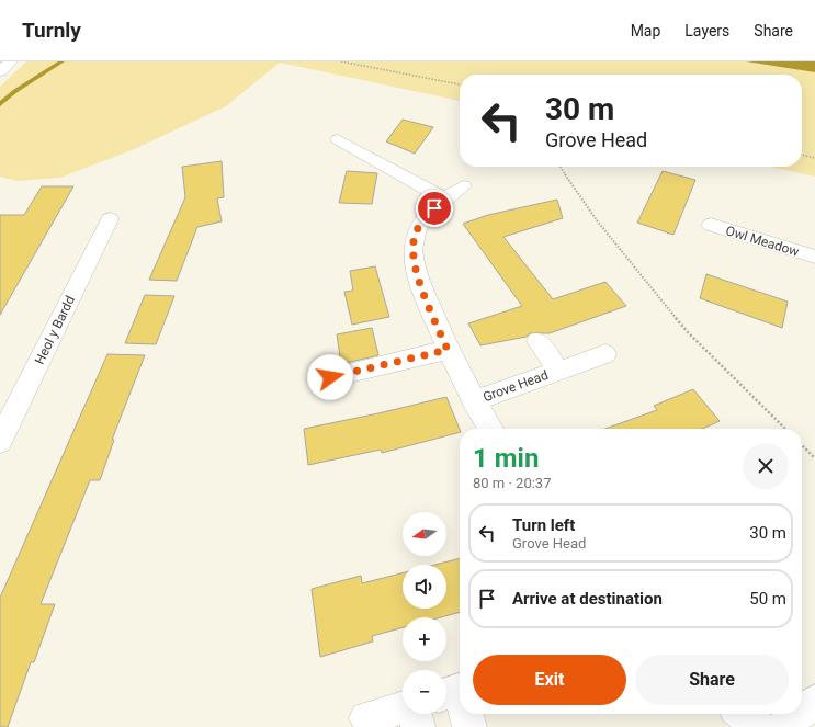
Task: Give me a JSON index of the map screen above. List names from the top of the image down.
{
  "streets": {
    "street": ["Owl Meadow", "Heol y Bardd", "Grove Head"]
  },
  "north": "left",
  "page": {
    "header": "Turnly",
    "nav": ["Map", "Layers", "Share"],
    "turn": ["30 m", "Grove Head"],
    "heading": ["1 min", "80 m · 20:37"],
    "list": [
      {
        "name": "Turn left",
        "note": "Grove Head",
        "value": "30 m"
      },
      {
        "name": "Arrive at destination",
        "value": "50 m"
      }
    ],
    "map_buttons": ["+", "−"],
    "buttons": ["Exit", "Share"]
  }
}
